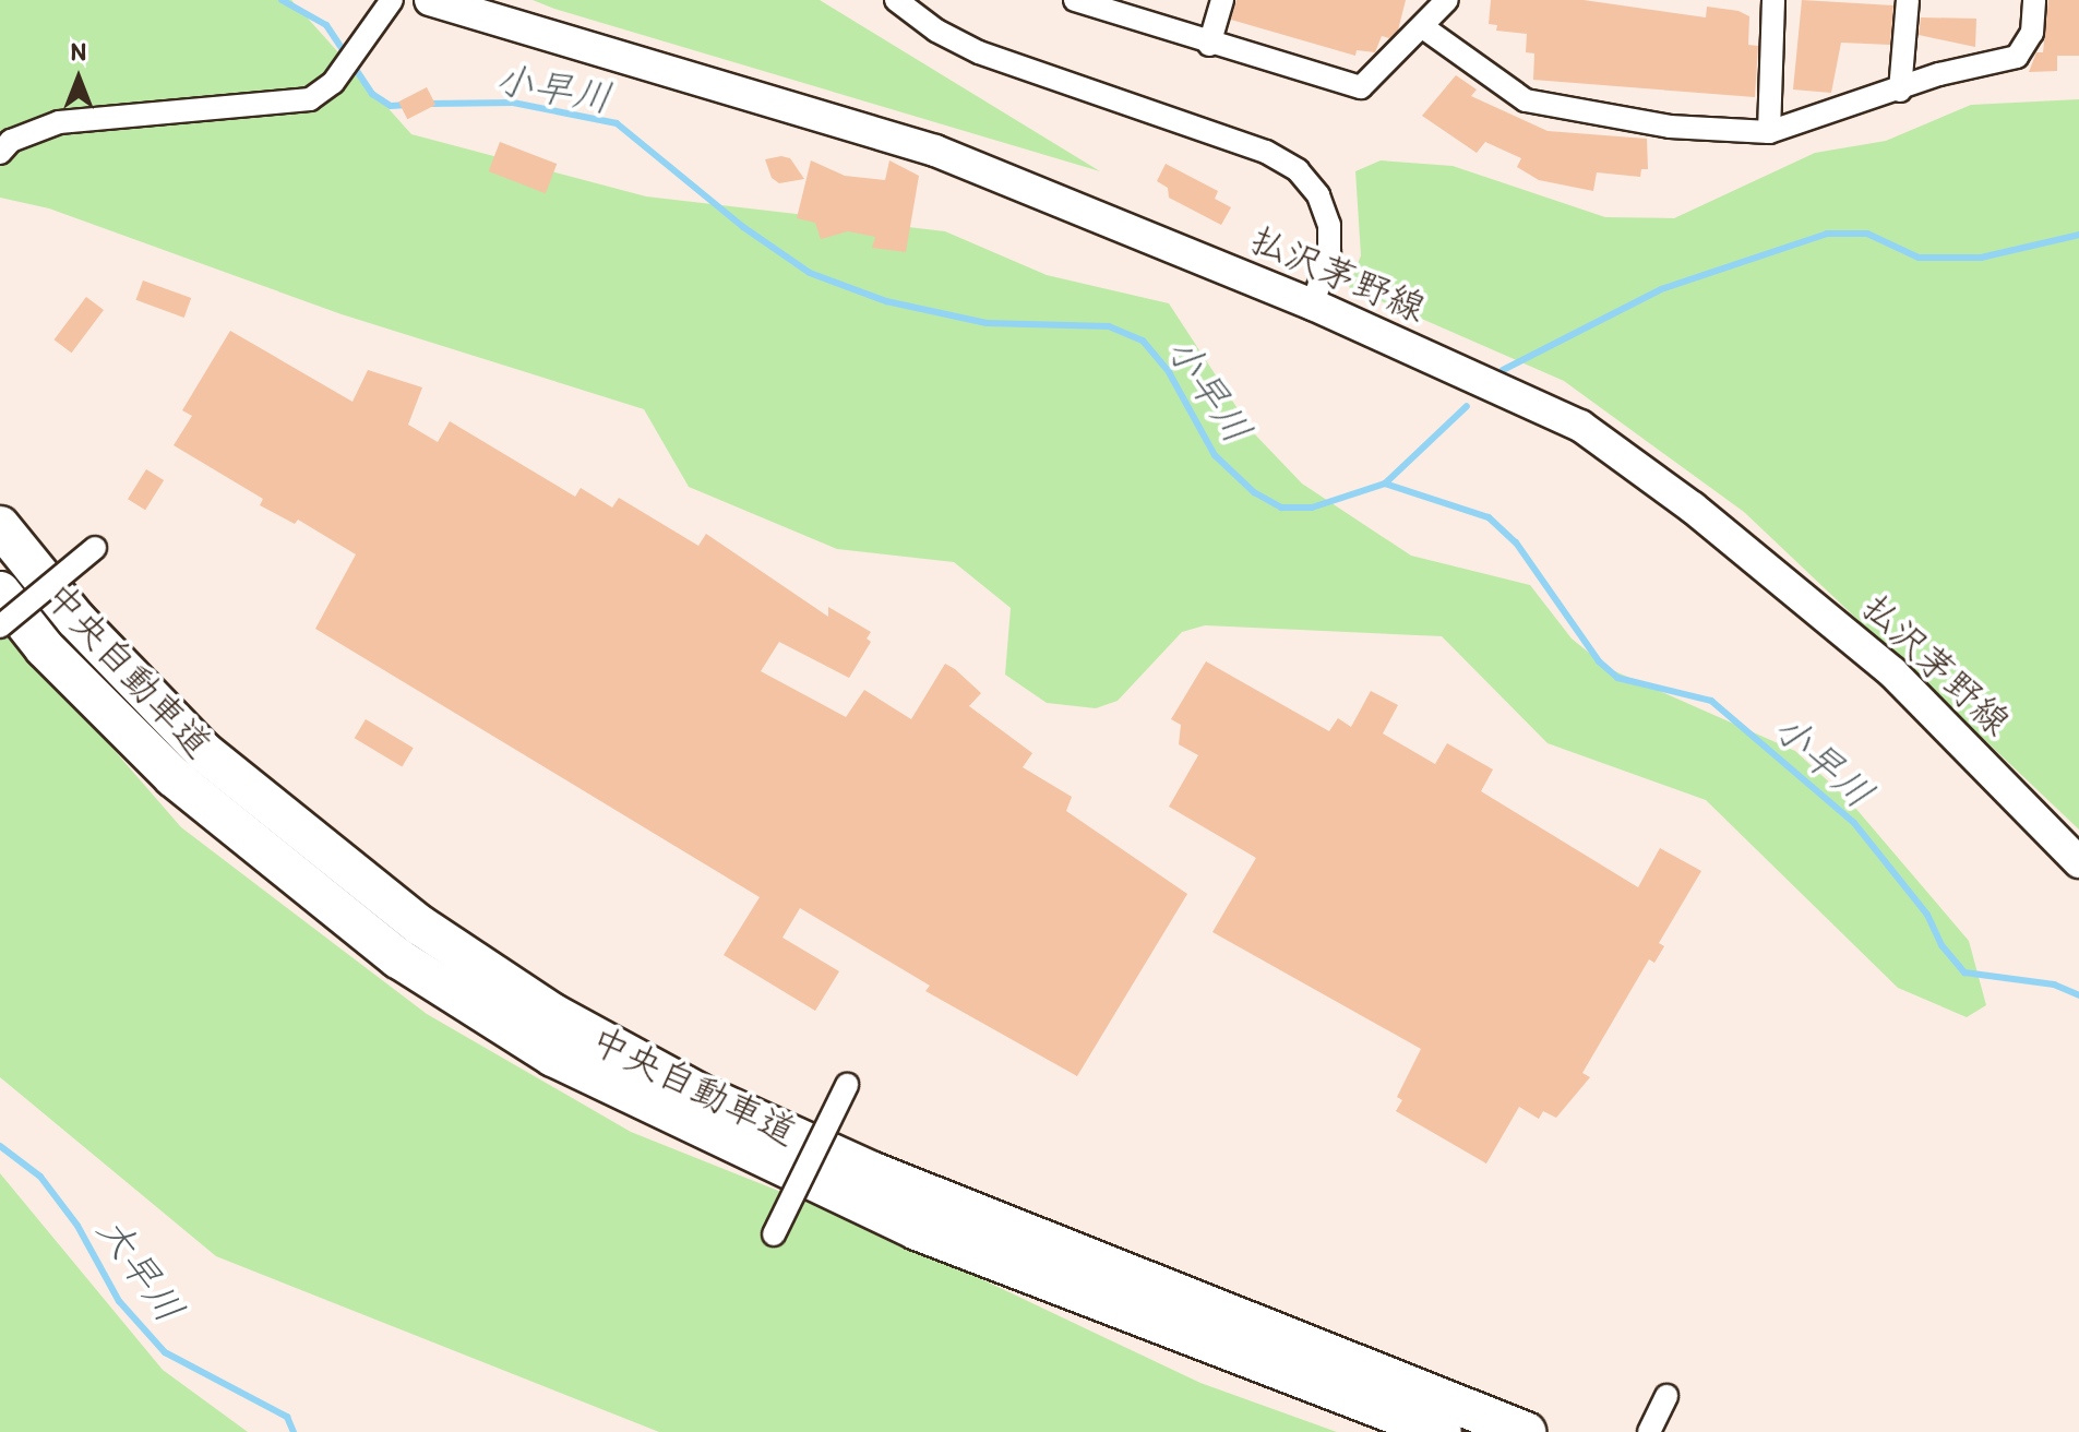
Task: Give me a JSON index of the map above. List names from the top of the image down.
{
  "streets": {
    "highway": ["中央自動車道"],
    "main road": ["払沢茅野線"]
  },
  "water": ["小早川", "大早川"],
  "north": "top"
}
